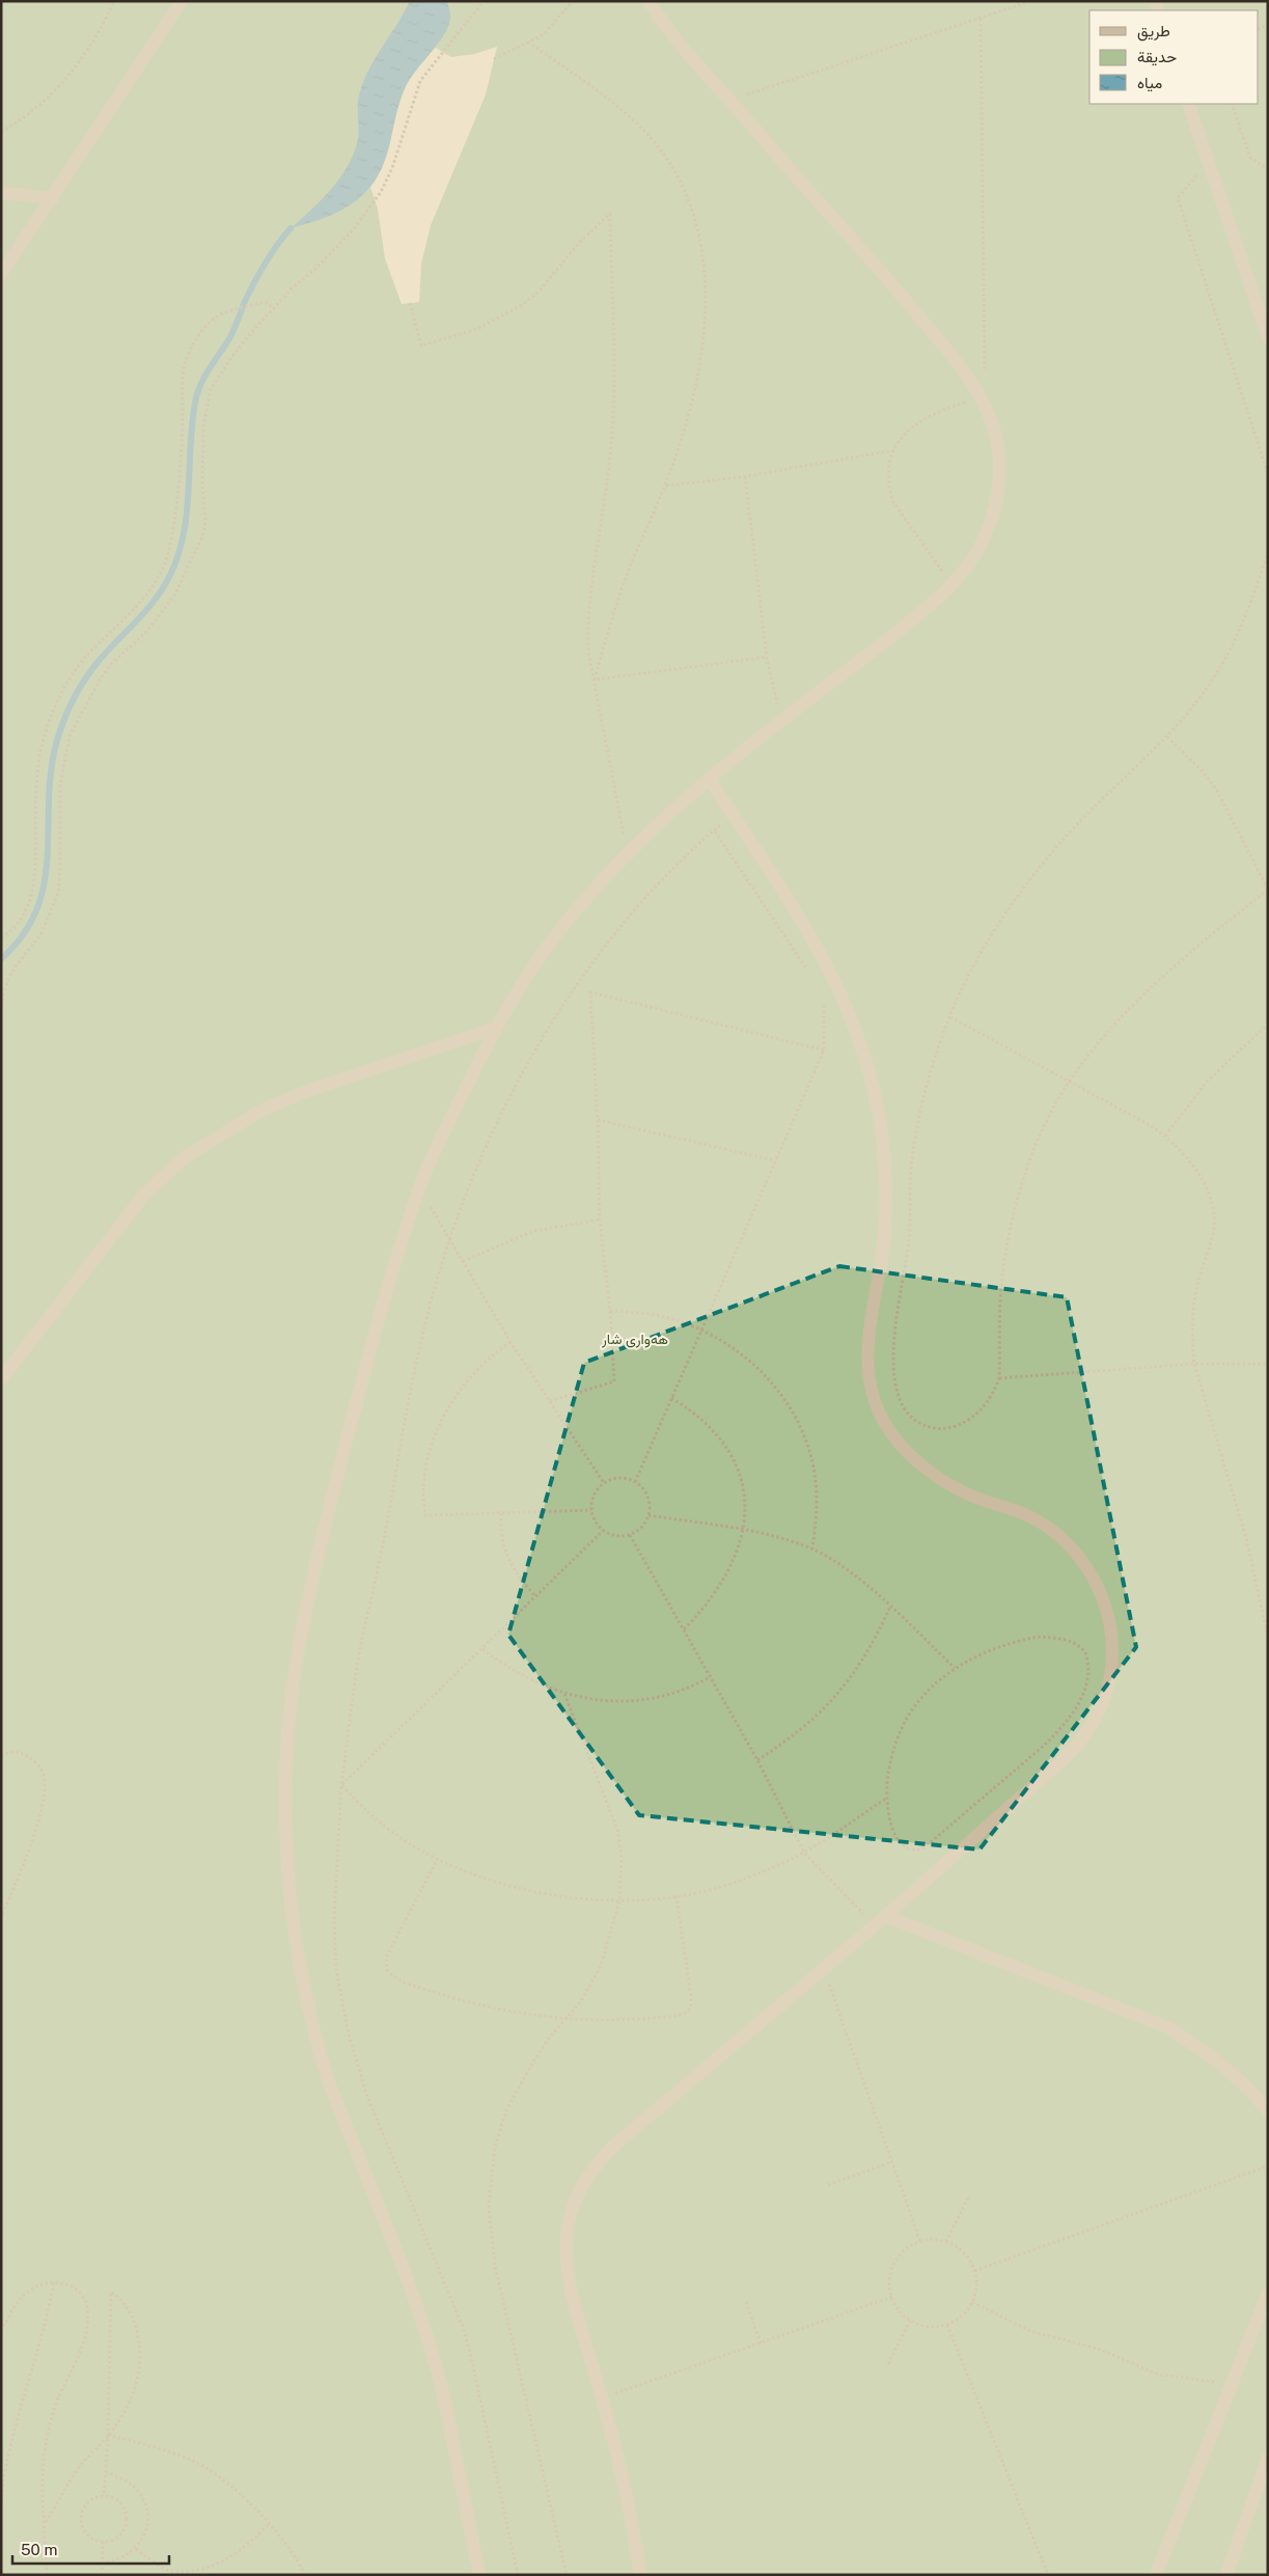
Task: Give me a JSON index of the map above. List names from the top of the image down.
{
  "parks": ["هەواری شار"],
  "legend": ["طريق", "حديقة", "مياه"],
  "scale_bar": "50 m"
}
